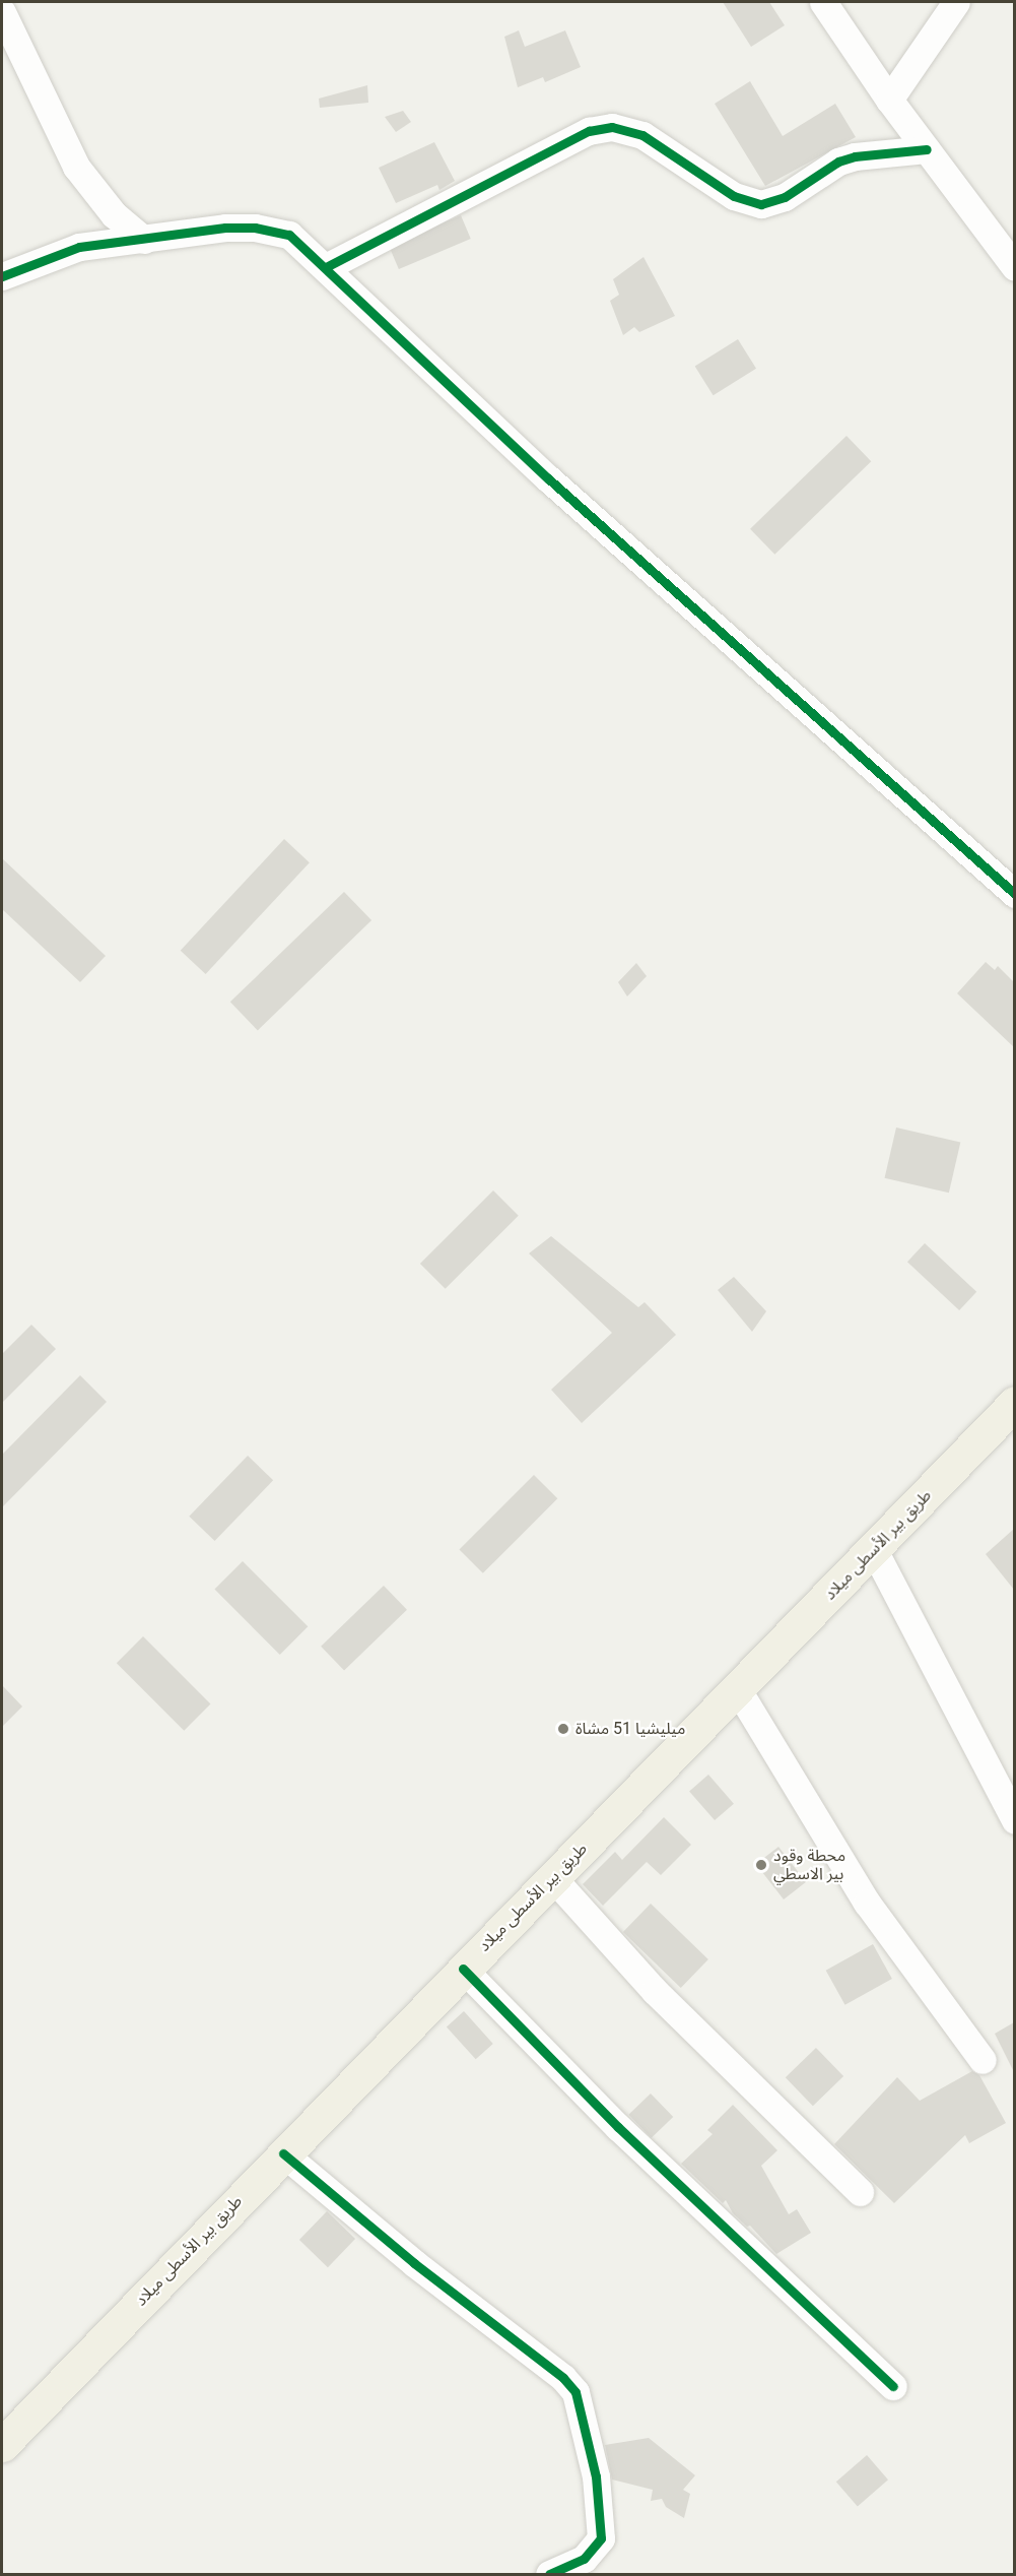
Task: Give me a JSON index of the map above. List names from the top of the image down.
{
  "streets": {
    "main road": ["طريق بير الأسطى ميلاد"]
  },
  "places": ["ميليشيا 51 مشاة", "محطة وقود بير الاسطي"]
}
